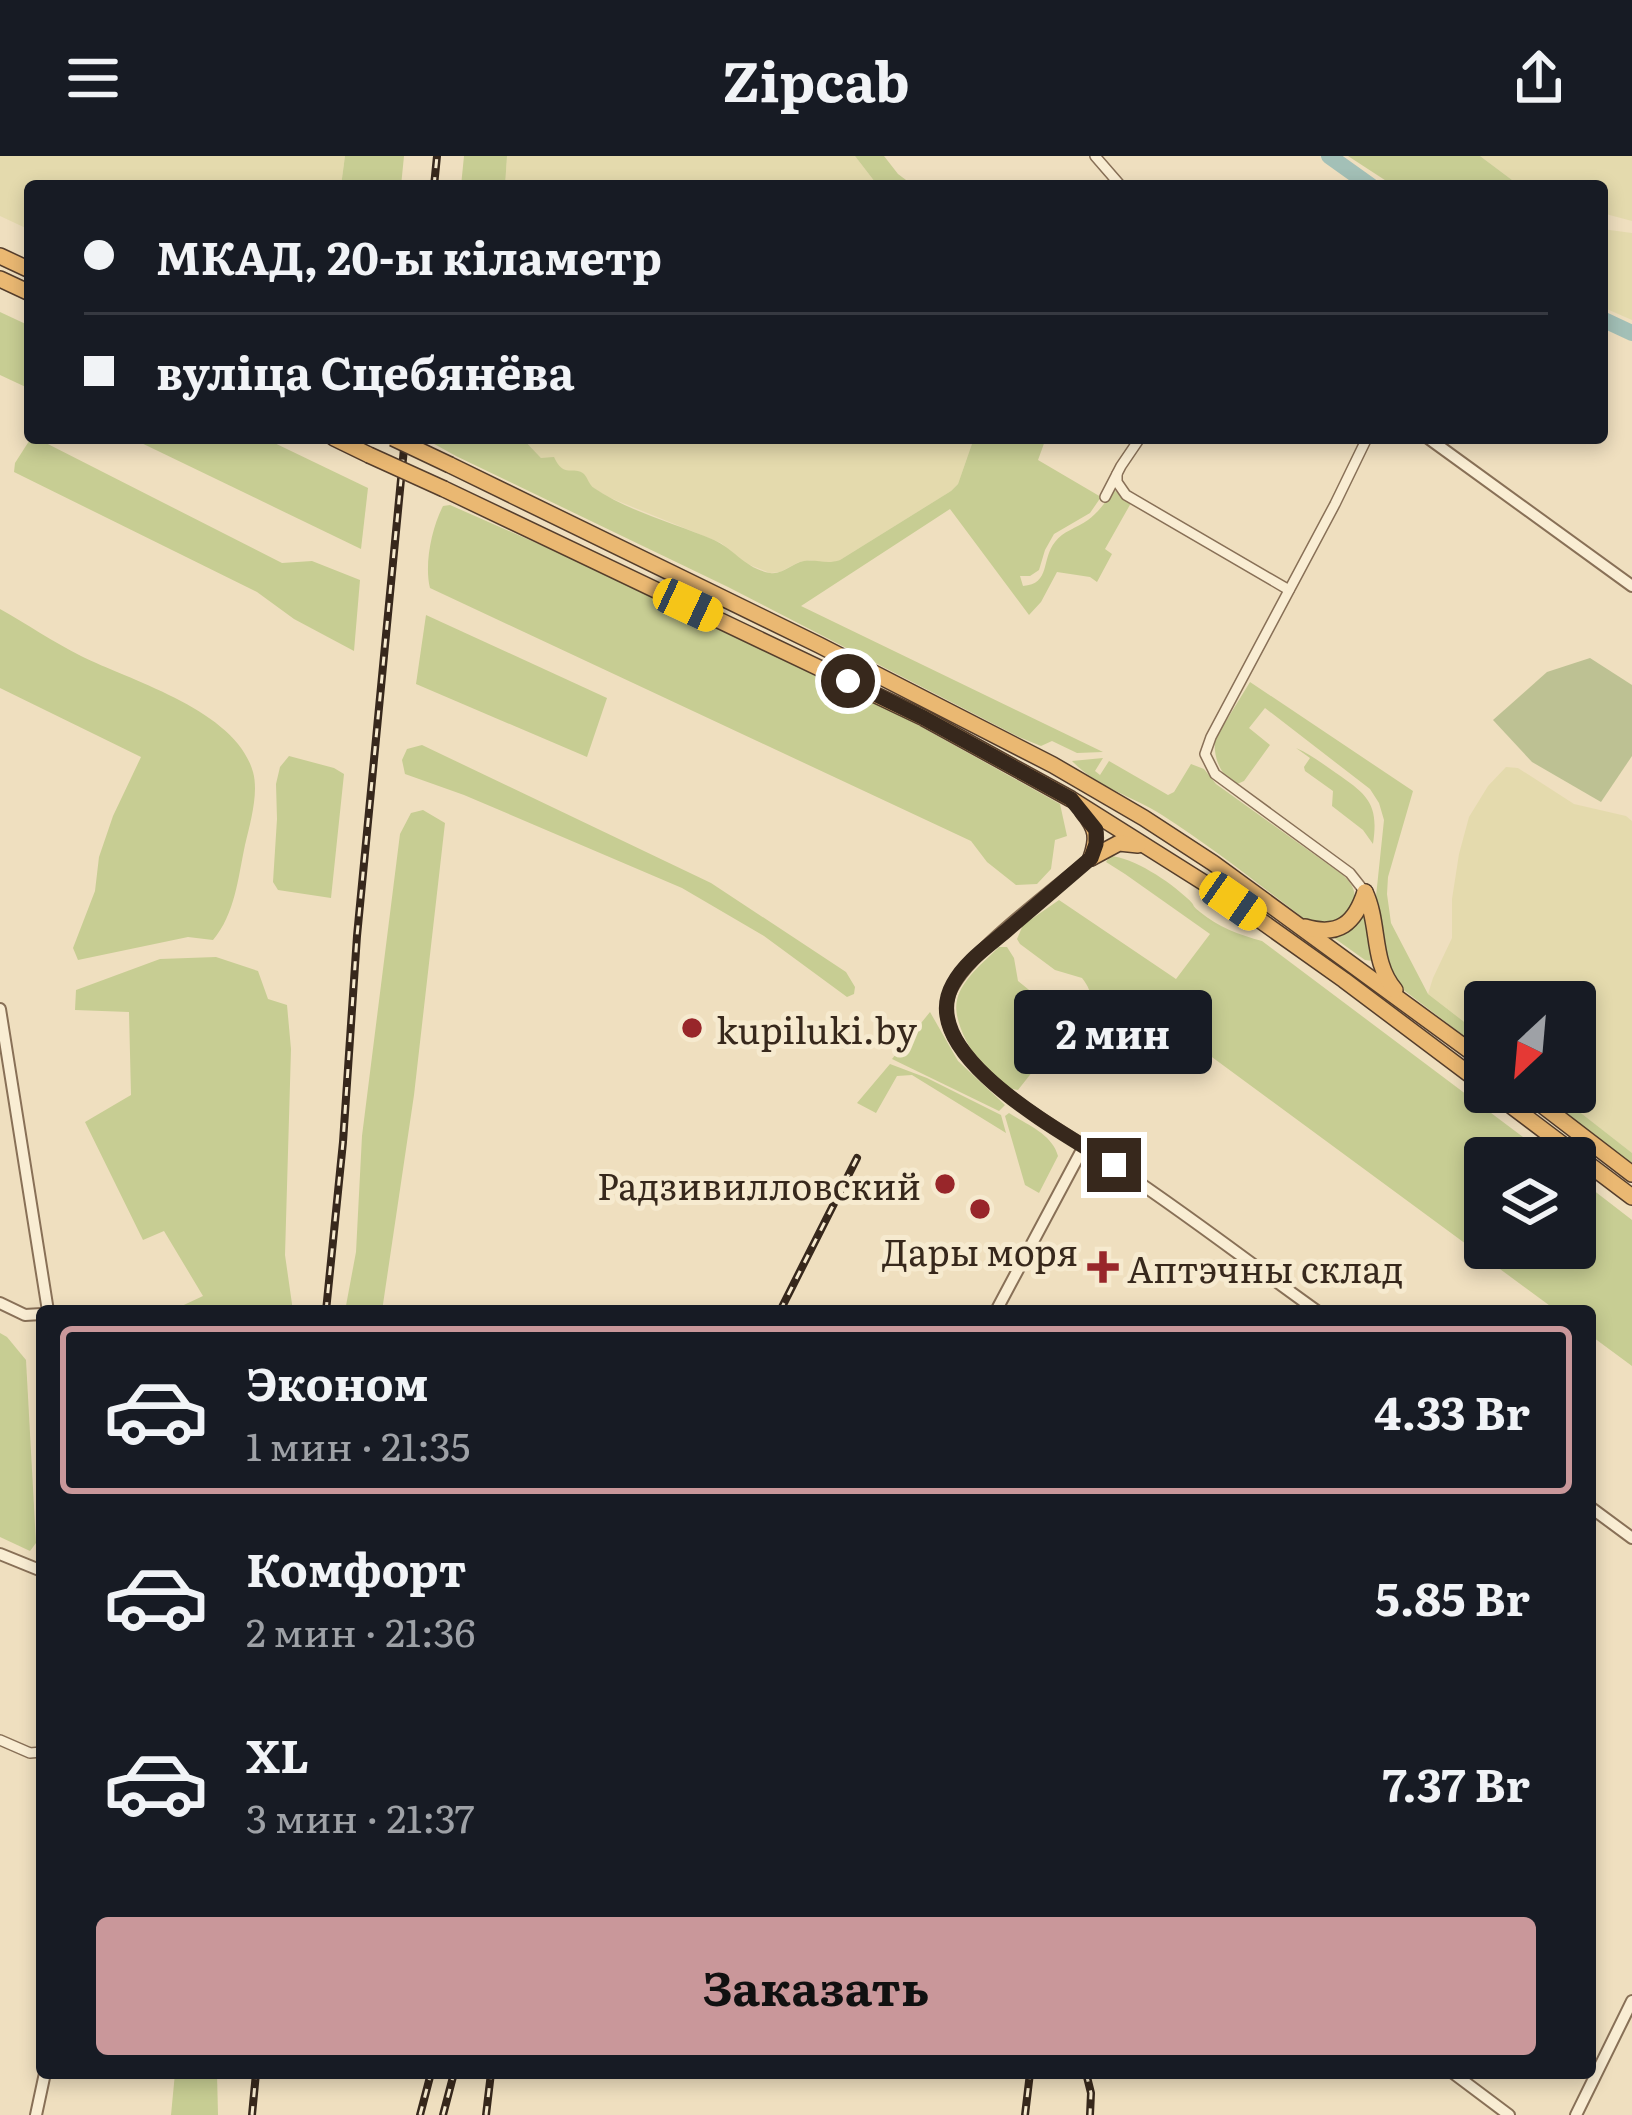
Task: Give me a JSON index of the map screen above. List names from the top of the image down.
{
  "places": {
    "other": ["kupiluki.by", "Радзивилловский", "Дары моря"],
    "health": ["Аптэчны склад"]
  },
  "north": "bottom left",
  "page": {
    "header": "Zipcab",
    "banner": ["МКАД, 20-ы кіламетр", "вуліца Сцебянёва"],
    "bubble": "2 мин",
    "list": [
      {
        "name": "Эконом",
        "note": "1 мин · 21:35",
        "value": "4.33 Br"
      },
      {
        "name": "Комфорт",
        "note": "2 мин · 21:36",
        "value": "5.85 Br"
      },
      {
        "name": "XL",
        "note": "3 мин · 21:37",
        "value": "7.37 Br"
      }
    ],
    "buttons": "Заказать"
  }
}
